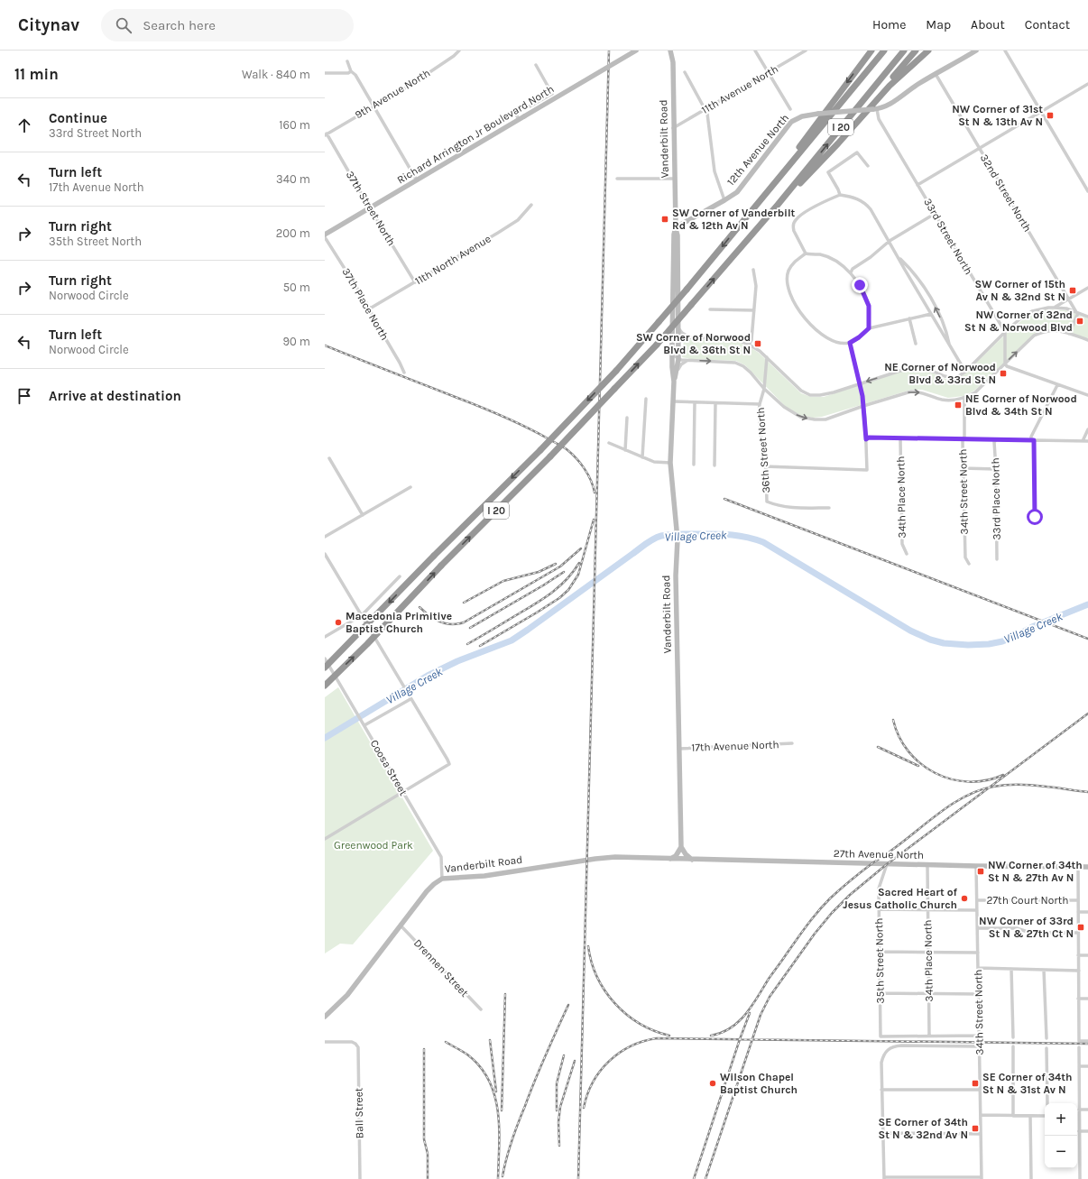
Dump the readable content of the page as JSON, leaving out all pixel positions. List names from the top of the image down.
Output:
{
  "streets": {
    "highway": ["I 20"],
    "street": [
      "11th Avenue North",
      "9th Avenue North",
      "Richard Arrington Jr Boulevard North",
      "Vanderbilt Road",
      "12th Avenue North",
      "32nd Street North",
      "37th Street North",
      "33rd Street North",
      "11th North Avenue",
      "37th Place North",
      "36th Street North",
      "34th Street North",
      "34th Place North",
      "33rd Place North",
      "17th Avenue North",
      "Coosa Street",
      "27th Avenue North",
      "27th Court North",
      "35th Street North",
      "Drennen Street",
      "Ball Street"
    ]
  },
  "crossings": [
    ["11th Avenue North", "Vanderbilt Road"],
    ["9th Avenue North", "37th Street North"],
    ["Richard Arrington Jr Boulevard North", "37th Street North"],
    ["Richard Arrington Jr Boulevard North", "37th Place North"],
    ["Vanderbilt Road", "12th Avenue North"],
    ["Vanderbilt Road", "17th Avenue North"],
    ["Vanderbilt Road", "Coosa Street"],
    ["Vanderbilt Road", "27th Avenue North"],
    ["Vanderbilt Road", "Drennen Street"],
    ["12th Avenue North", "32nd Street North"],
    ["12th Avenue North", "33rd Street North"],
    ["37th Street North", "11th North Avenue"],
    ["11th North Avenue", "37th Place North"],
    ["34th Street North", "27th Avenue North"],
    ["34th Street North", "27th Court North"],
    ["34th Place North", "27th Avenue North"],
    ["34th Place North", "27th Court North"],
    ["34th Place North", "35th Street North"],
    ["27th Avenue North", "35th Street North"],
    ["27th Court North", "35th Street North"]
  ],
  "water": ["Village Creek"],
  "parks": ["Greenwood Park"],
  "places": {
    "transit": [
      "NW Corner of 31st St N & 13th Av N",
      "SW Corner of Vanderbilt Rd & 12th Av N",
      "SW Corner of 15th Av N & 32nd St N",
      "NW Corner of 32nd St N & Norwood Blvd",
      "SW Corner of Norwood Blvd & 36th St N",
      "NE Corner of Norwood Blvd & 33rd St N",
      "NE Corner of Norwood Blvd & 34th St N",
      "NW Corner of 34th St N & 27th Av N",
      "NW Corner of 33rd St N & 27th Ct N",
      "SE Corner of 34th St N & 31st Av N",
      "SE Corner of 34th St N & 32nd Av N"
    ],
    "other": ["Macedonia Primitive Baptist Church", "Sacred Heart of Jesus Catholic Church", "Wilson Chapel Baptist Church"]
  },
  "page": {
    "header": "Citynav",
    "search": "Search here",
    "nav": [
      "Home",
      "Map",
      "About",
      "Contact"
    ],
    "heading": ["11 min", "Walk · 840 m"],
    "list": [
      ["Continue", "33rd Street North", "160 m"],
      ["Turn left", "17th Avenue North", "340 m"],
      ["Turn right", "35th Street North", "200 m"],
      ["Turn right", "Norwood Circle", "50 m"],
      ["Turn left", "Norwood Circle", "90 m"],
      "Arrive at destination"
    ],
    "map_buttons": ["+", "−"]
  }
}
